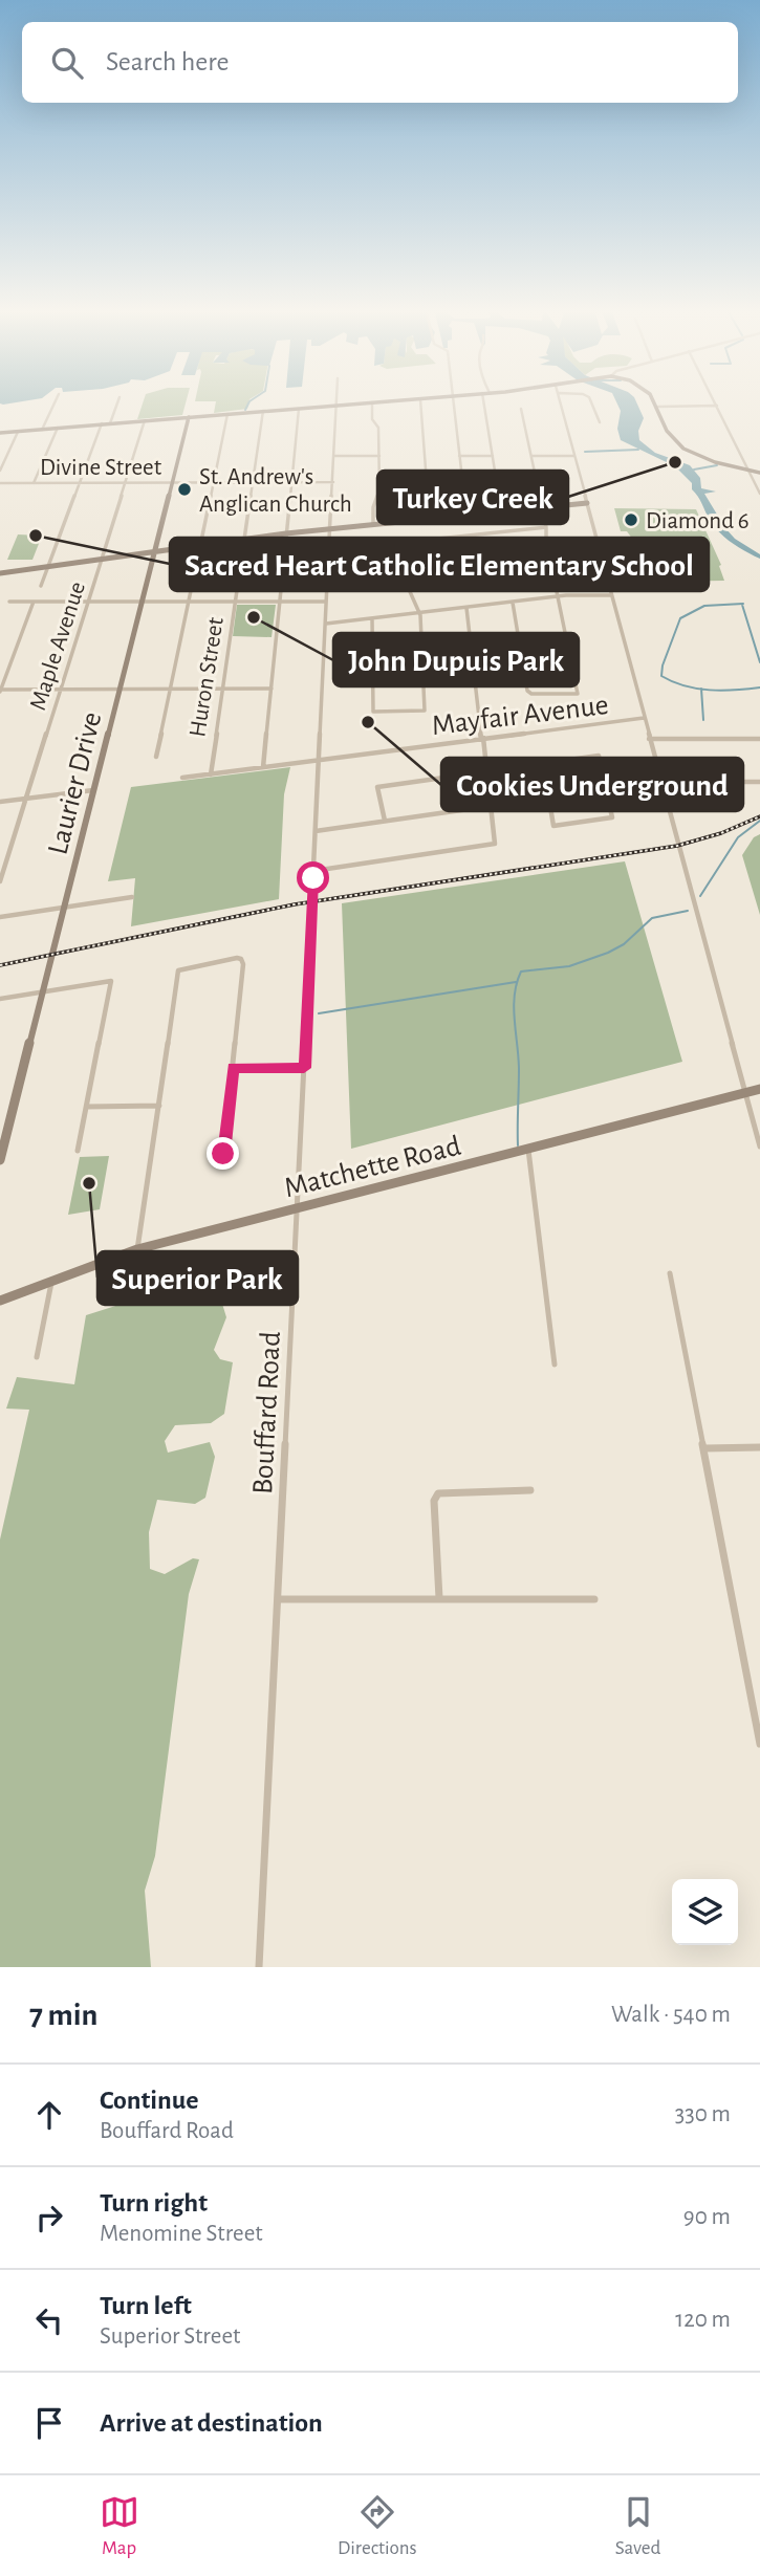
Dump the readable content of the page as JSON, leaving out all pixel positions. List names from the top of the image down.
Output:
{
  "streets": {
    "street": [
      "Divine Street",
      "Maple Avenue",
      "Huron Street",
      "Mayfair Avenue",
      "Laurier Drive",
      "Matchette Road",
      "Bouffard Road"
    ]
  },
  "crossings": [
    ["Divine Street", "Maple Avenue"],
    ["Divine Street", "Huron Street"],
    ["Divine Street", "Laurier Drive"],
    ["Divine Street", "Bouffard Road"],
    ["Huron Street", "Mayfair Avenue"],
    ["Mayfair Avenue", "Bouffard Road"],
    ["Matchette Road", "Bouffard Road"]
  ],
  "places": [
    "Turkey Creek",
    "St. Andrew's Anglican Church",
    "Diamond 6",
    "Sacred Heart Catholic Elementary School",
    "John Dupuis Park",
    "Cookies Underground",
    "Superior Park"
  ],
  "page": {
    "search": "Search here",
    "heading": ["7 min", "Walk · 540 m"],
    "list": [
      ["Continue", "Bouffard Road", "330 m"],
      ["Turn right", "Menomine Street", "90 m"],
      ["Turn left", "Superior Street", "120 m"],
      "Arrive at destination"
    ],
    "nav": ["Map", "Directions", "Saved"]
  }
}
